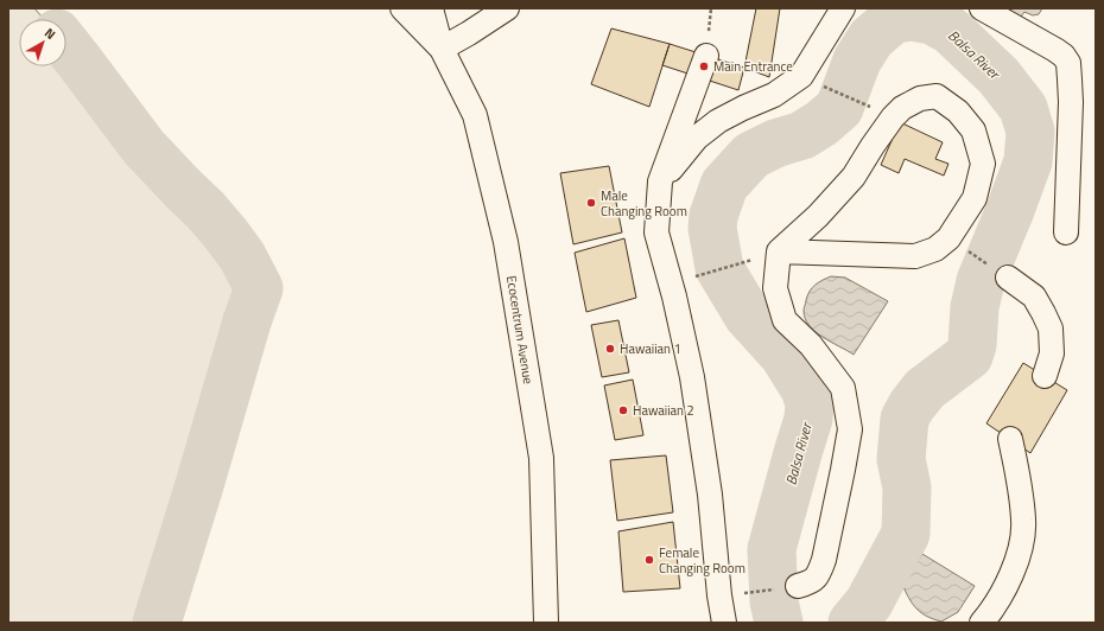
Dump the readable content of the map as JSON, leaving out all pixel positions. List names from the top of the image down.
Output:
{
  "streets": {
    "street": ["Ecocentrum Avenue"]
  },
  "water": ["Balsa River"],
  "places": [
    "Main Entrance",
    "Male Changing Room",
    "Hawaiian 1",
    "Hawaiian 2",
    "Female Changing Room"
  ],
  "north": "top right"
}
